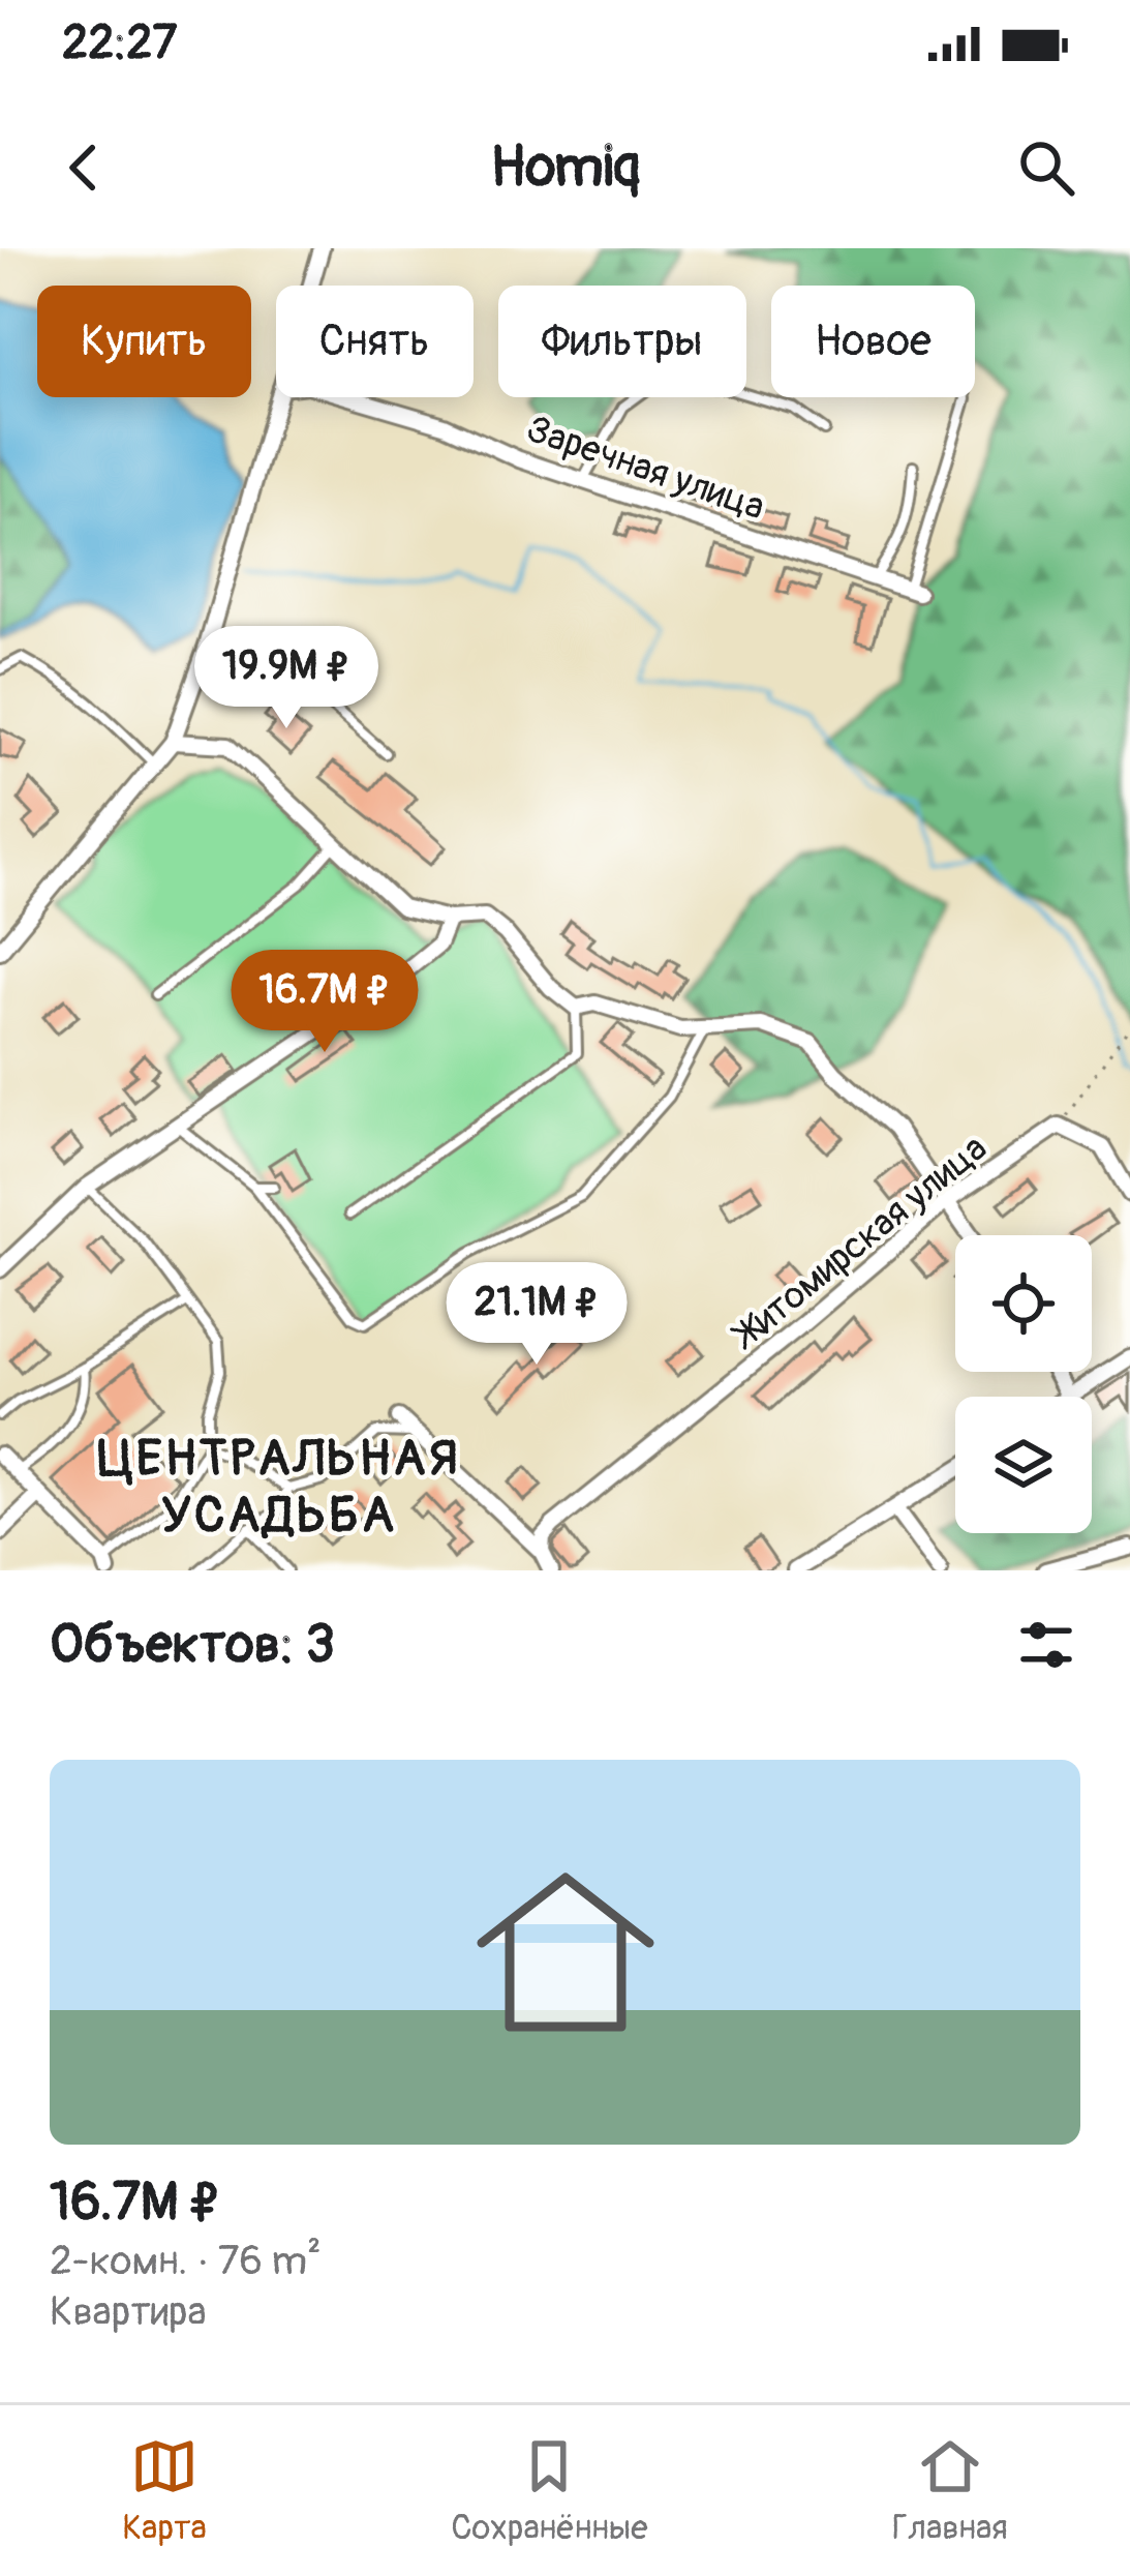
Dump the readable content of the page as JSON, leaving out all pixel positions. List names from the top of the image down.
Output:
{
  "streets": {
    "street": ["Заречная улица", "Житомирская улица"]
  },
  "districts": ["ЦЕНТРАЛЬНАЯ УСАДЬБА"],
  "page": {
    "status": "22:27",
    "header": "Homiq",
    "chip": [
      "Купить",
      "Снять",
      "Фильтры",
      "Новое"
    ],
    "price": ["19.9M ₽", "16.7M ₽", "21.1M ₽"],
    "heading": "Объектов: 3",
    "list": [
      {
        "name": "16.7M ₽",
        "note": "2-комн. · 76 m² · Квартира"
      }
    ],
    "tabs": ["Карта", "Сохранённые", "Главная"]
  }
}
